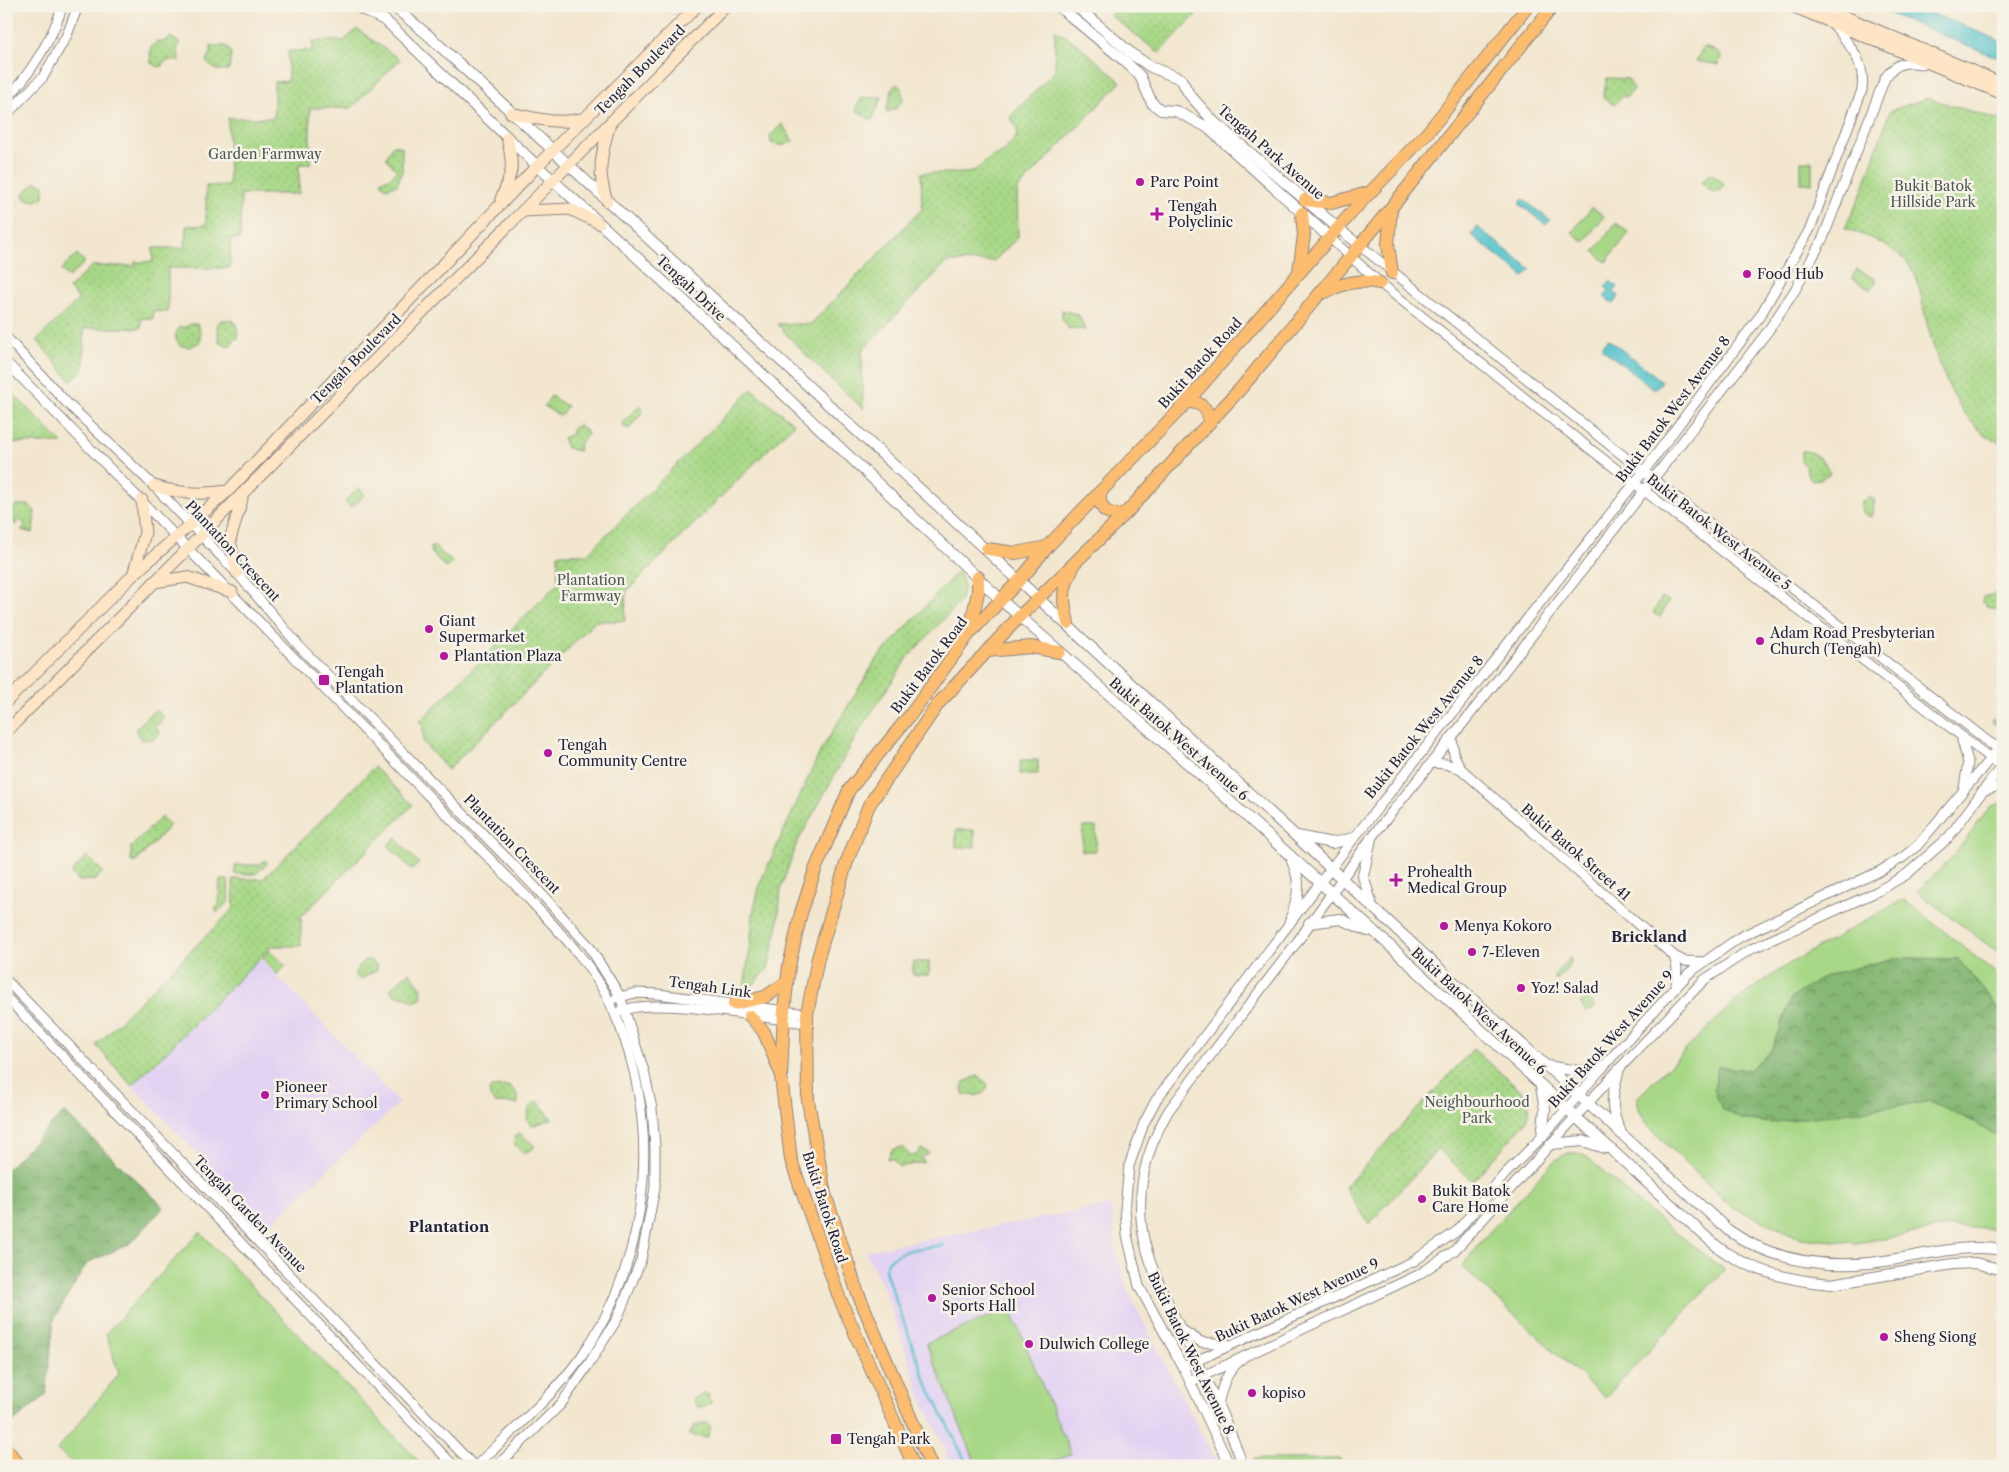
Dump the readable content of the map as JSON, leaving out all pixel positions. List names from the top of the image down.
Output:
{
  "streets": {
    "main road": ["Tengah Boulevard", "Bukit Batok Road"],
    "street": [
      "Tengah Park Avenue",
      "Tengah Drive",
      "Bukit Batok West Avenue 8",
      "Bukit Batok West Avenue 5",
      "Plantation Crescent",
      "Bukit Batok West Avenue 6",
      "Bukit Batok Street 41",
      "Tengah Link",
      "Bukit Batok West Avenue 9",
      "Tengah Garden Avenue"
    ]
  },
  "crossings": [
    ["Tengah Boulevard", "Tengah Drive"],
    ["Tengah Boulevard", "Plantation Crescent"],
    ["Tengah Park Avenue", "Bukit Batok Road"],
    ["Tengah Park Avenue", "Bukit Batok West Avenue 5"],
    ["Tengah Drive", "Bukit Batok Road"],
    ["Tengah Drive", "Bukit Batok West Avenue 6"],
    ["Bukit Batok Road", "Bukit Batok West Avenue 5"],
    ["Bukit Batok Road", "Bukit Batok West Avenue 6"],
    ["Bukit Batok Road", "Tengah Link"],
    ["Bukit Batok West Avenue 8", "Bukit Batok West Avenue 5"],
    ["Bukit Batok West Avenue 8", "Bukit Batok West Avenue 6"],
    ["Bukit Batok West Avenue 8", "Bukit Batok Street 41"],
    ["Bukit Batok West Avenue 8", "Bukit Batok West Avenue 9"],
    ["Bukit Batok West Avenue 5", "Bukit Batok West Avenue 9"],
    ["Plantation Crescent", "Tengah Link"],
    ["Plantation Crescent", "Tengah Garden Avenue"],
    ["Bukit Batok West Avenue 6", "Bukit Batok West Avenue 9"],
    ["Bukit Batok Street 41", "Bukit Batok West Avenue 9"]
  ],
  "districts": ["Brickland", "Plantation"],
  "parks": [
    "Garden Farmway",
    "Bukit Batok Hillside Park",
    "Plantation Farmway",
    "Neighbourhood Park"
  ],
  "places": {
    "other": [
      "Parc Point",
      "Food Hub",
      "Giant Supermarket",
      "Adam Road Presbyterian Church (Tengah)",
      "Plantation Plaza",
      "Tengah Community Centre",
      "Menya Kokoro",
      "7-Eleven",
      "Yoz! Salad",
      "Pioneer Primary School",
      "Bukit Batok Care Home",
      "Senior School Sports Hall",
      "Sheng Siong",
      "Dulwich College",
      "kopiso"
    ],
    "health": ["Tengah Polyclinic", "Prohealth Medical Group"],
    "transit": ["Tengah Plantation", "Tengah Park"]
  }
}
